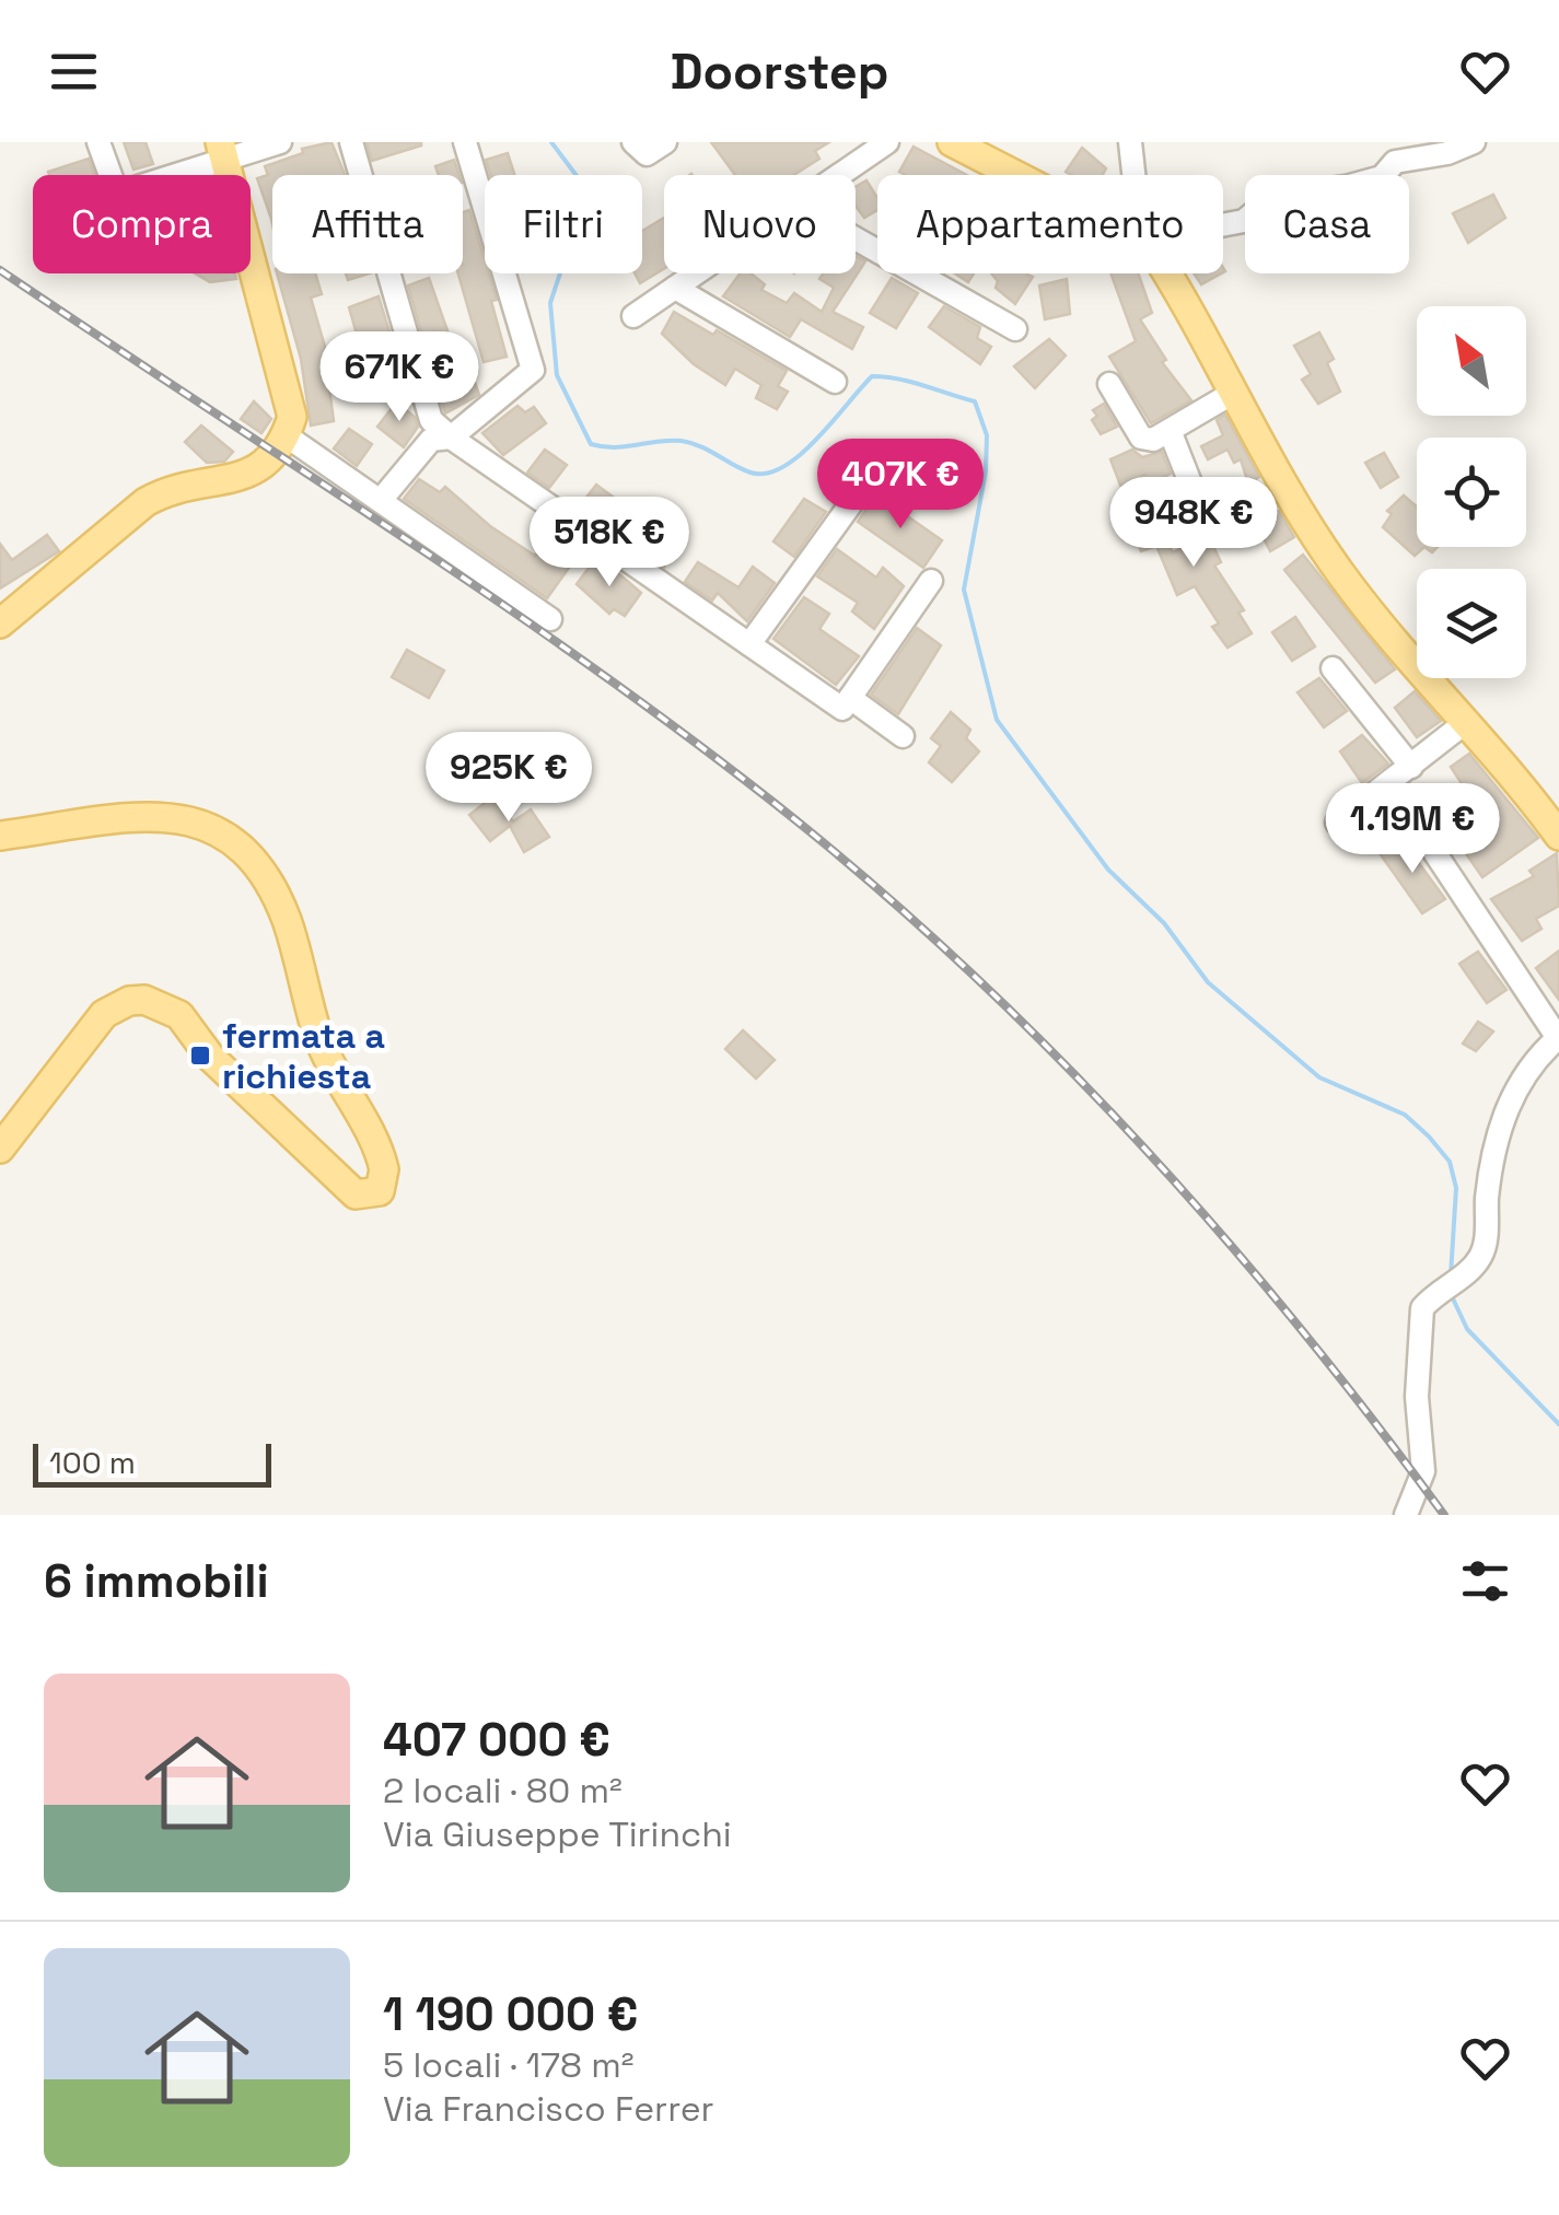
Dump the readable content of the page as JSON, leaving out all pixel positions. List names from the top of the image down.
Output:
{
  "places": {
    "transit": ["fermata a richiesta"]
  },
  "scale_bar": "100 m",
  "north": "top left",
  "page": {
    "header": "Doorstep",
    "chip": [
      "Compra",
      "Affitta",
      "Filtri",
      "Nuovo",
      "Appartamento",
      "Casa"
    ],
    "price": [
      "671K €",
      "407K €",
      "948K €",
      "518K €",
      "925K €",
      "1.19M €"
    ],
    "scale": "100 m",
    "heading": "6 immobili",
    "list": [
      {
        "name": "407 000 €",
        "note": "2 locali · 80 m² · Via Giuseppe Tirinchi"
      },
      {
        "name": "1 190 000 €",
        "note": "5 locali · 178 m² · Via Francisco Ferrer"
      }
    ]
  }
}
